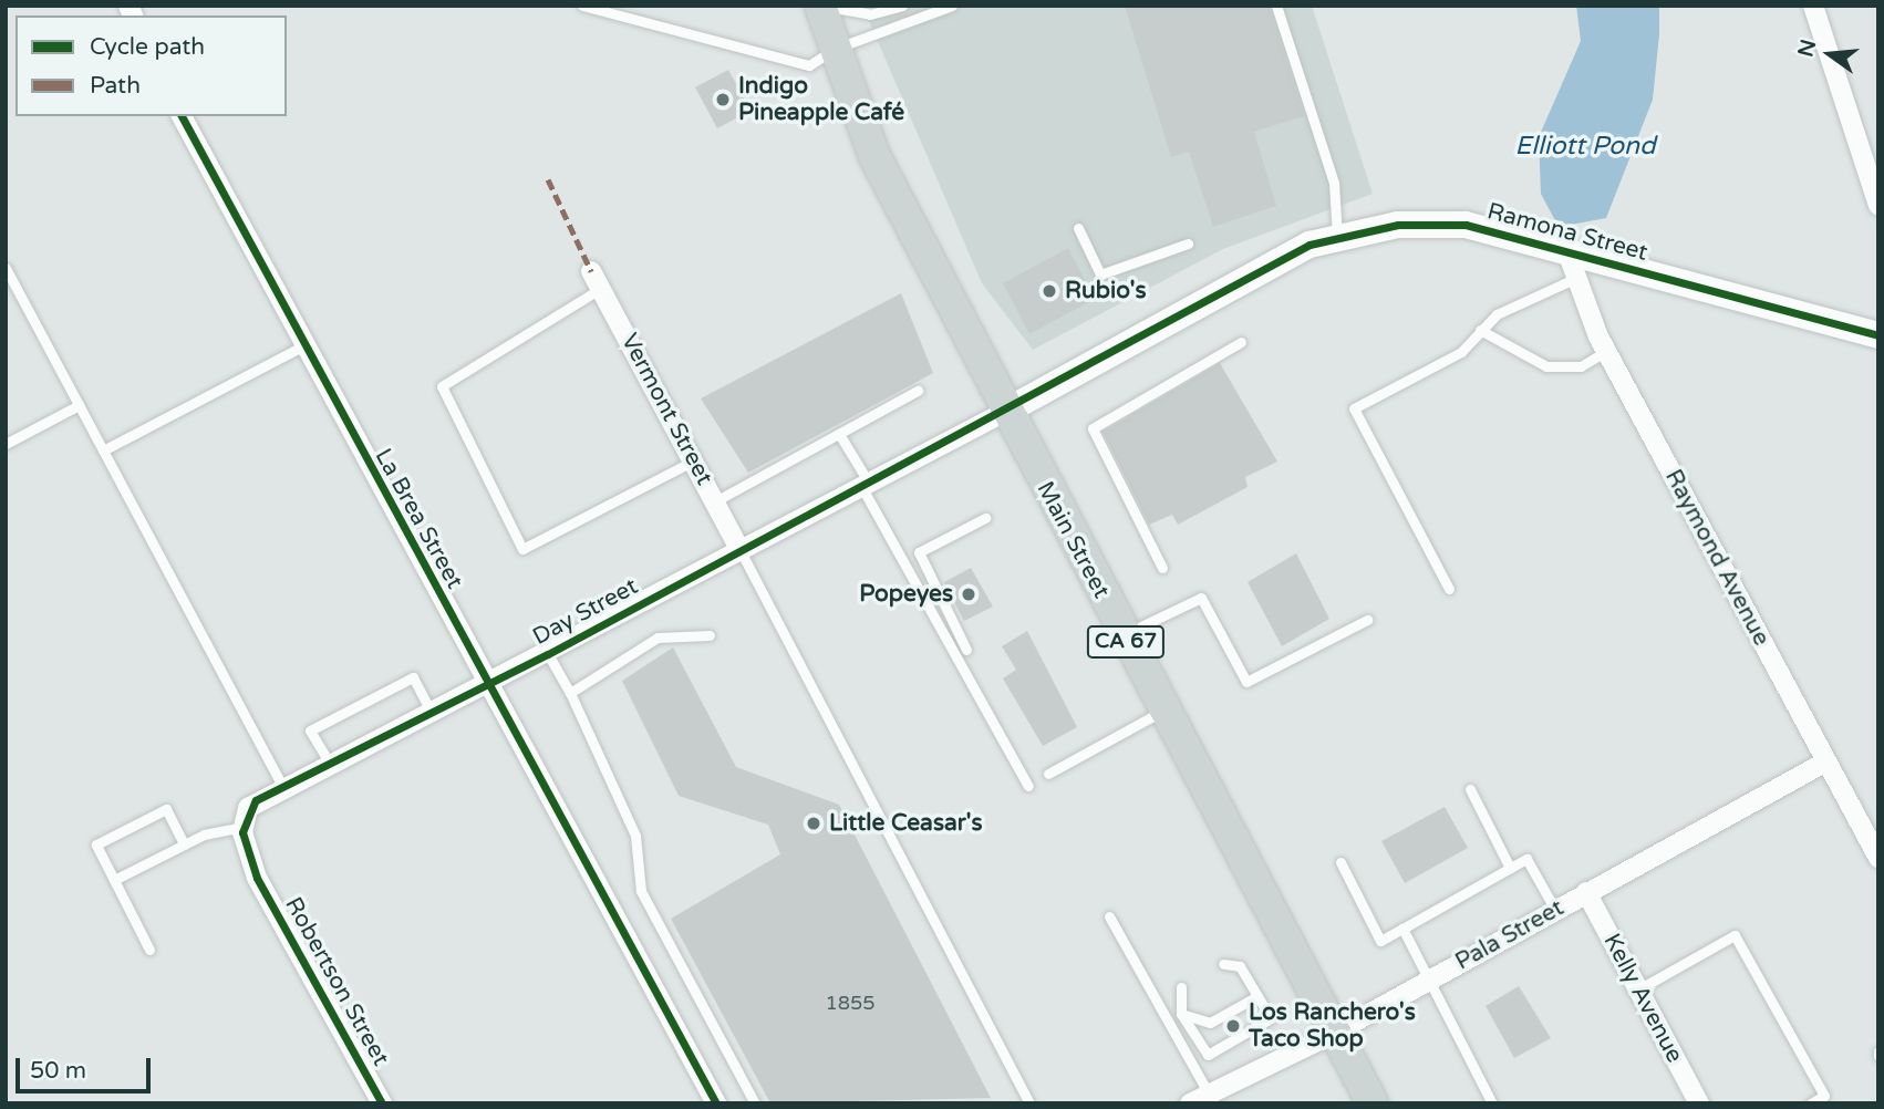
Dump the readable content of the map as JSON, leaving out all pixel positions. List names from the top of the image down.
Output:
{
  "streets": {
    "main road": ["Ramona Street", "Main Street", "CA 67"],
    "street": [
      "Vermont Street",
      "La Brea Street",
      "Raymond Avenue",
      "Day Street",
      "Pala Street",
      "Robertson Street",
      "Kelly Avenue"
    ]
  },
  "crossings": [
    ["Ramona Street", "Main Street"],
    ["Ramona Street", "Raymond Avenue"],
    ["Ramona Street", "Day Street"],
    ["Vermont Street", "Day Street"],
    ["La Brea Street", "Day Street"],
    ["Main Street", "Day Street"],
    ["Main Street", "Pala Street"],
    ["Raymond Avenue", "Pala Street"],
    ["Day Street", "Robertson Street"],
    ["Pala Street", "Kelly Avenue"]
  ],
  "water": ["Elliott Pond"],
  "places": [
    "Indigo Pineapple Café",
    "Rubio's",
    "Popeyes",
    "Little Ceasar's",
    "Los Ranchero's Taco Shop"
  ],
  "house_numbers": ["1855"],
  "legend": ["Cycle path", "Path"],
  "scale_bar": "50 m",
  "north": "left"
}
